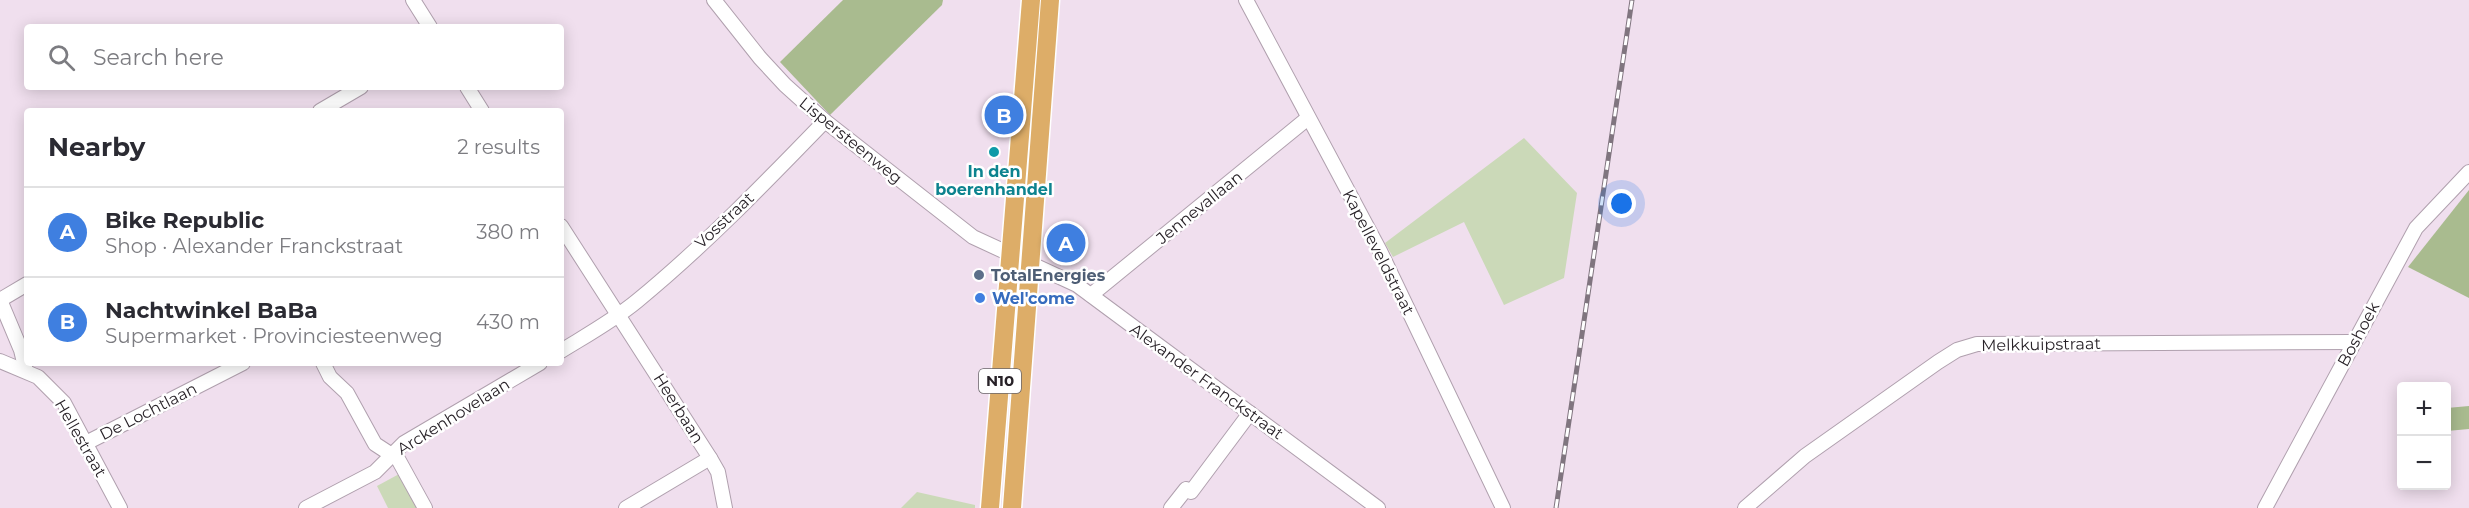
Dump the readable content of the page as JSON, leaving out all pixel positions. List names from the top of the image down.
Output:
{
  "streets": {
    "main road": ["N10"],
    "street": [
      "Lispersteenweg",
      "Jennevallaan",
      "Vosstraat",
      "Kapelleveldstraat",
      "Boshoek",
      "Melkkuipstraat",
      "Alexander Franckstraat",
      "Heerbaan",
      "De Lochtlaan",
      "Arckenhovelaan",
      "Hellestraat"
    ]
  },
  "crossings": [
    ["Lispersteenweg", "Vosstraat"],
    ["Lispersteenweg", "N10"],
    ["Lispersteenweg", "Alexander Franckstraat"],
    ["Jennevallaan", "Kapelleveldstraat"],
    ["Jennevallaan", "Alexander Franckstraat"],
    ["Vosstraat", "Heerbaan"],
    ["Boshoek", "Melkkuipstraat"],
    ["N10", "Alexander Franckstraat"],
    ["De Lochtlaan", "Hellestraat"]
  ],
  "places": ["In den boerenhandel", "TotalEnergies", "Wel'come"],
  "page": {
    "search": "Search here",
    "pins": ["B", "A"],
    "heading": ["Nearby", "2 results"],
    "list": [
      {
        "mark": "A",
        "name": "Bike Republic",
        "note": "Shop · Alexander Franckstraat",
        "value": "380 m"
      },
      {
        "mark": "B",
        "name": "Nachtwinkel BaBa",
        "note": "Supermarket · Provinciesteenweg",
        "value": "430 m"
      }
    ],
    "map_buttons": ["+", "−"]
  }
}
